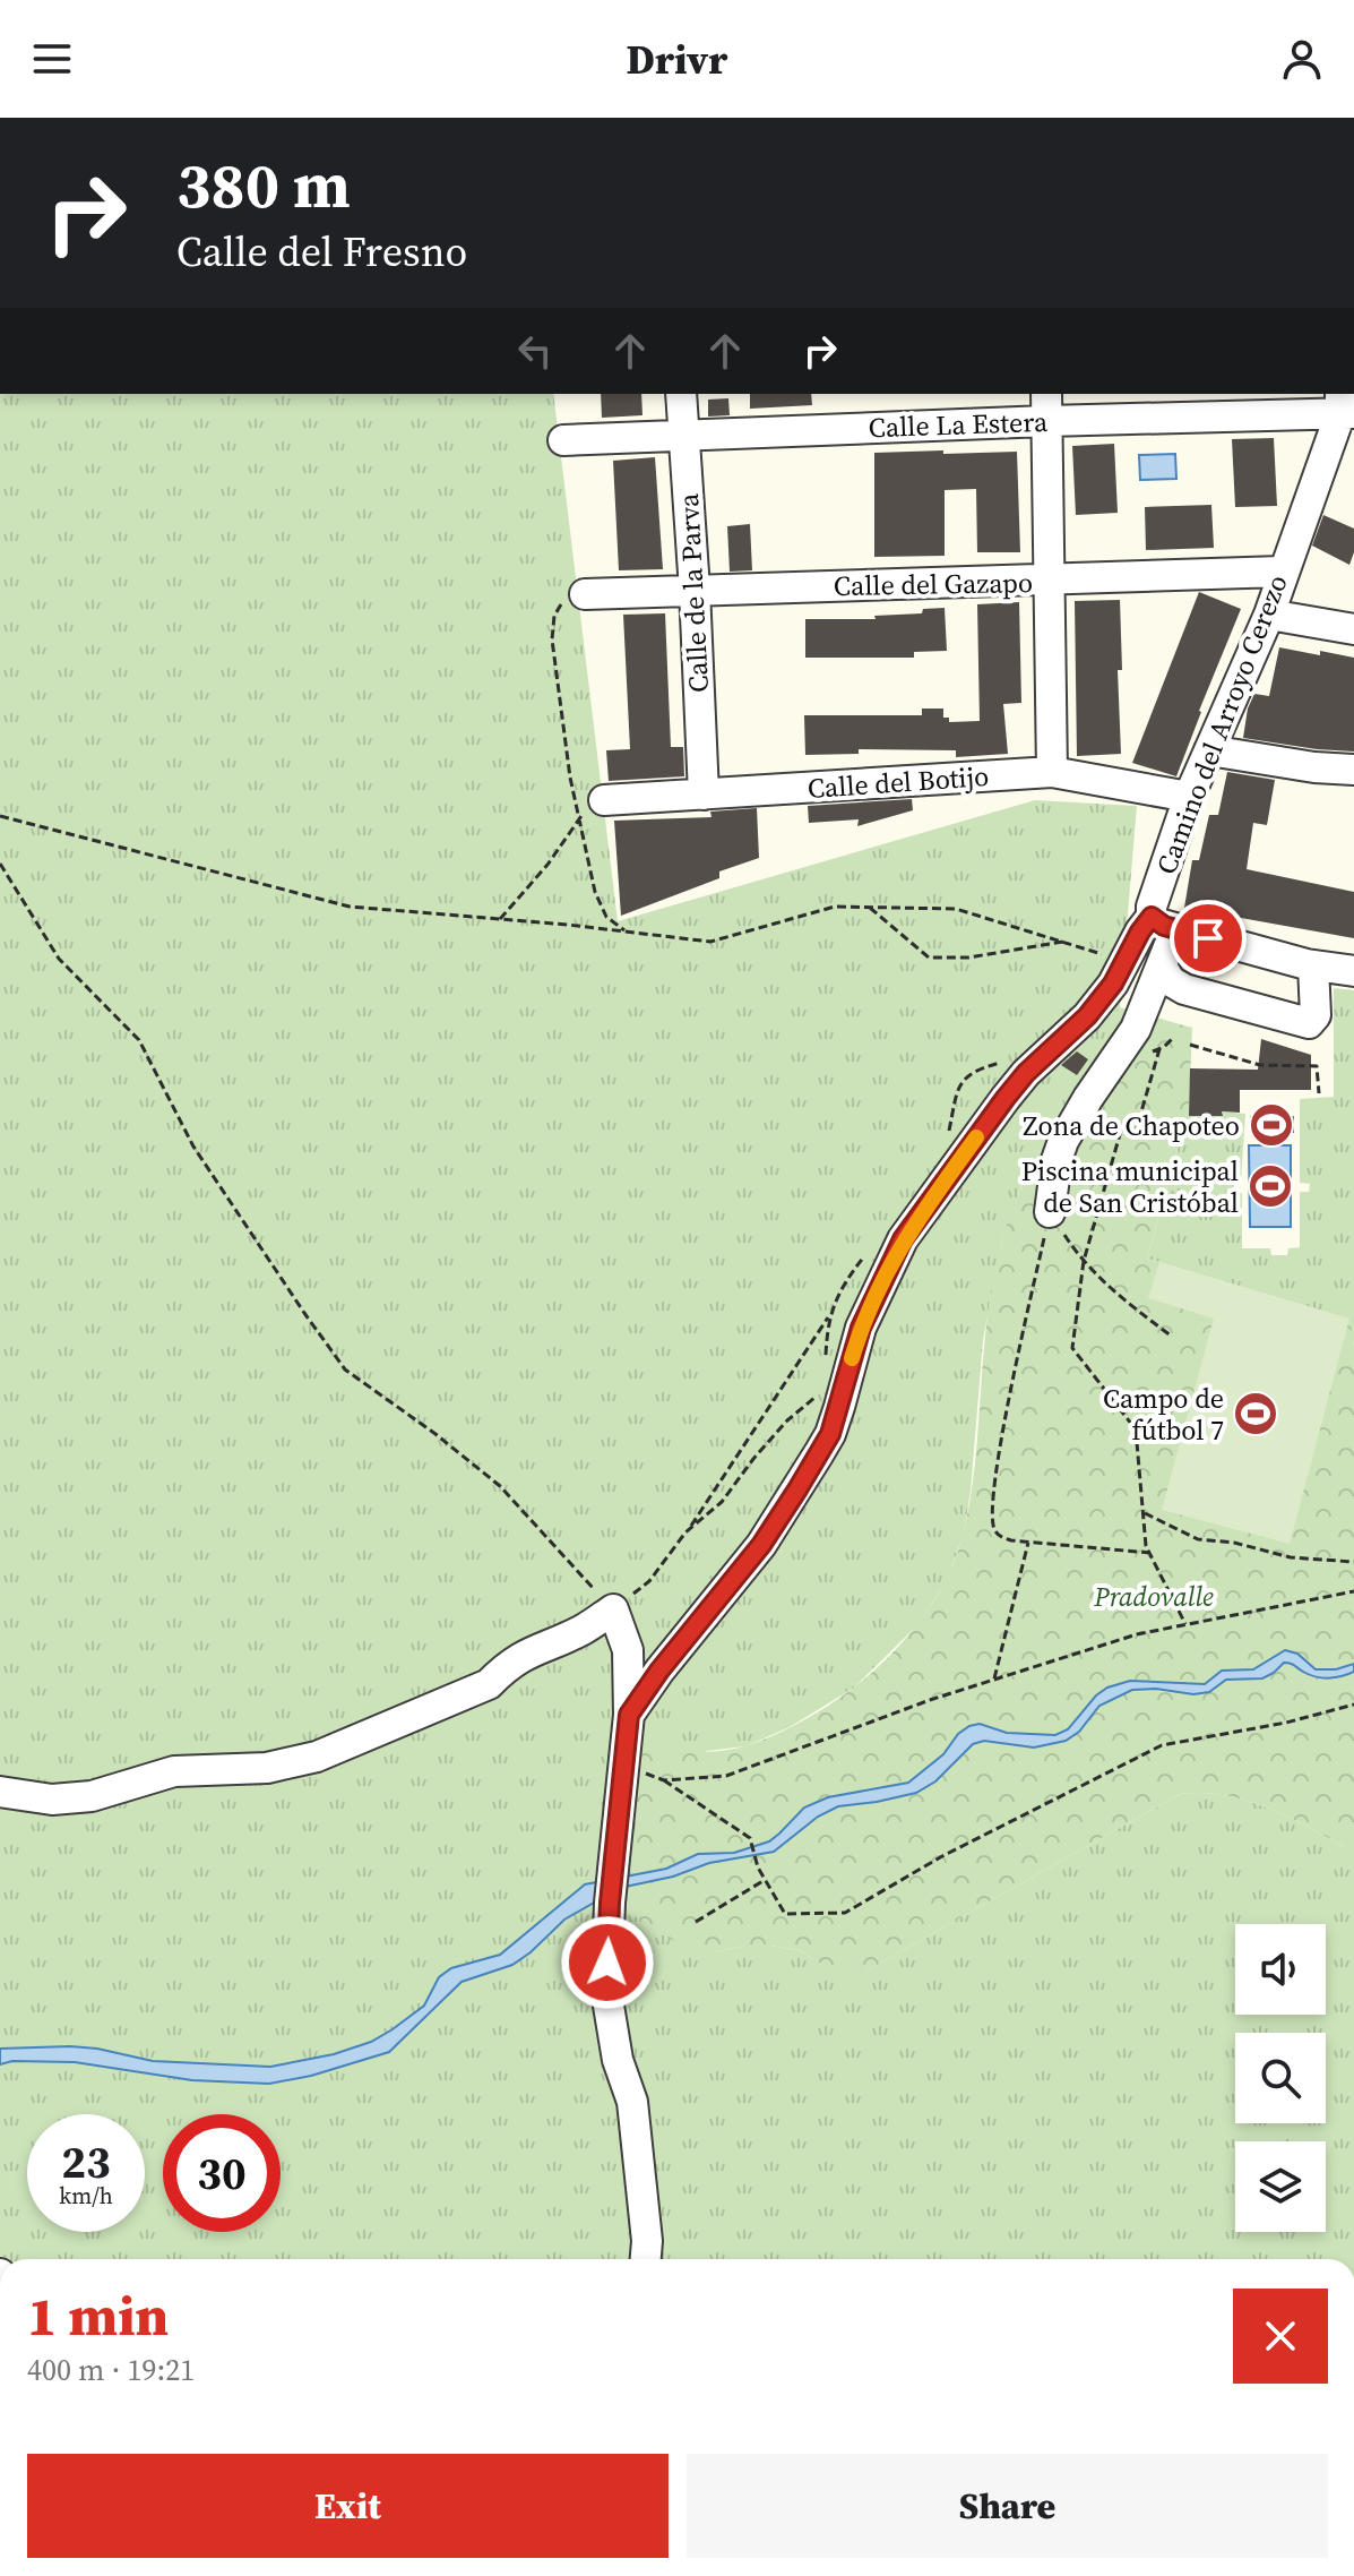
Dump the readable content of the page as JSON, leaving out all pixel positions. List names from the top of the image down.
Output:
{
  "streets": {
    "street": [
      "Calle La Estera",
      "Calle del Gazapo",
      "Calle de la Parva",
      "Camino del Arroyo Cerezo",
      "Calle del Botijo"
    ]
  },
  "crossings": [
    ["Calle La Estera", "Calle de la Parva"],
    ["Calle La Estera", "Camino del Arroyo Cerezo"],
    ["Calle del Gazapo", "Calle de la Parva"],
    ["Calle del Gazapo", "Camino del Arroyo Cerezo"],
    ["Calle de la Parva", "Calle del Botijo"],
    ["Camino del Arroyo Cerezo", "Calle del Botijo"]
  ],
  "parks": ["Pradovalle"],
  "places": {
    "sports": ["Zona de Chapoteo", "Piscina municipal de San Cristóbal", "Campo de fútbol 7"]
  },
  "page": {
    "header": "Drivr",
    "turn": ["380 m", "Calle del Fresno"],
    "speed": "23 km/h",
    "limit": "30",
    "heading": ["1 min", "400 m · 19:21"],
    "buttons": ["Exit", "Share"]
  }
}
